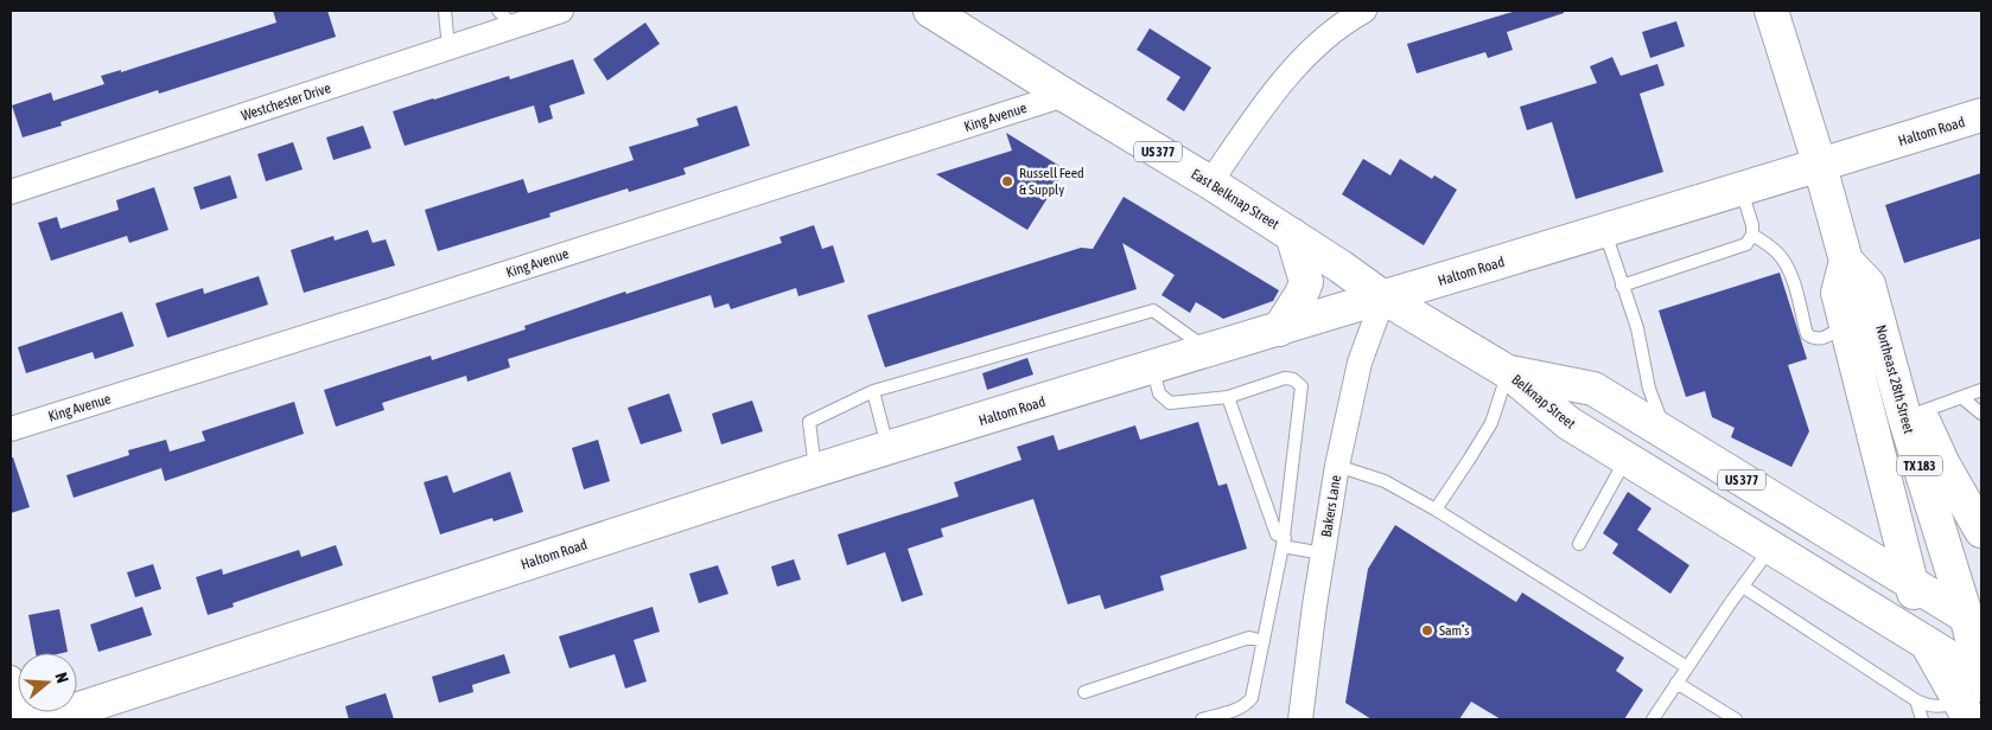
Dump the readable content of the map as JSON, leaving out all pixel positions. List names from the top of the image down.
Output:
{
  "streets": {
    "main road": [
      "Haltom Road",
      "US 377",
      "East Belknap Street",
      "Northeast 28th Street",
      "Belknap Street",
      "TX 183"
    ],
    "street": ["Westchester Drive", "King Avenue", "Bakers Lane"]
  },
  "crossings": [
    ["King Avenue", "East Belknap Street"],
    ["Haltom Road", "East Belknap Street"],
    ["Haltom Road", "Northeast 28th Street"],
    ["Haltom Road", "Bakers Lane"],
    ["East Belknap Street", "Belknap Street"],
    ["East Belknap Street", "Bakers Lane"],
    ["Northeast 28th Street", "Belknap Street"]
  ],
  "places": ["Russell Feed & Supply", "Sam’s"],
  "north": "right"
}
